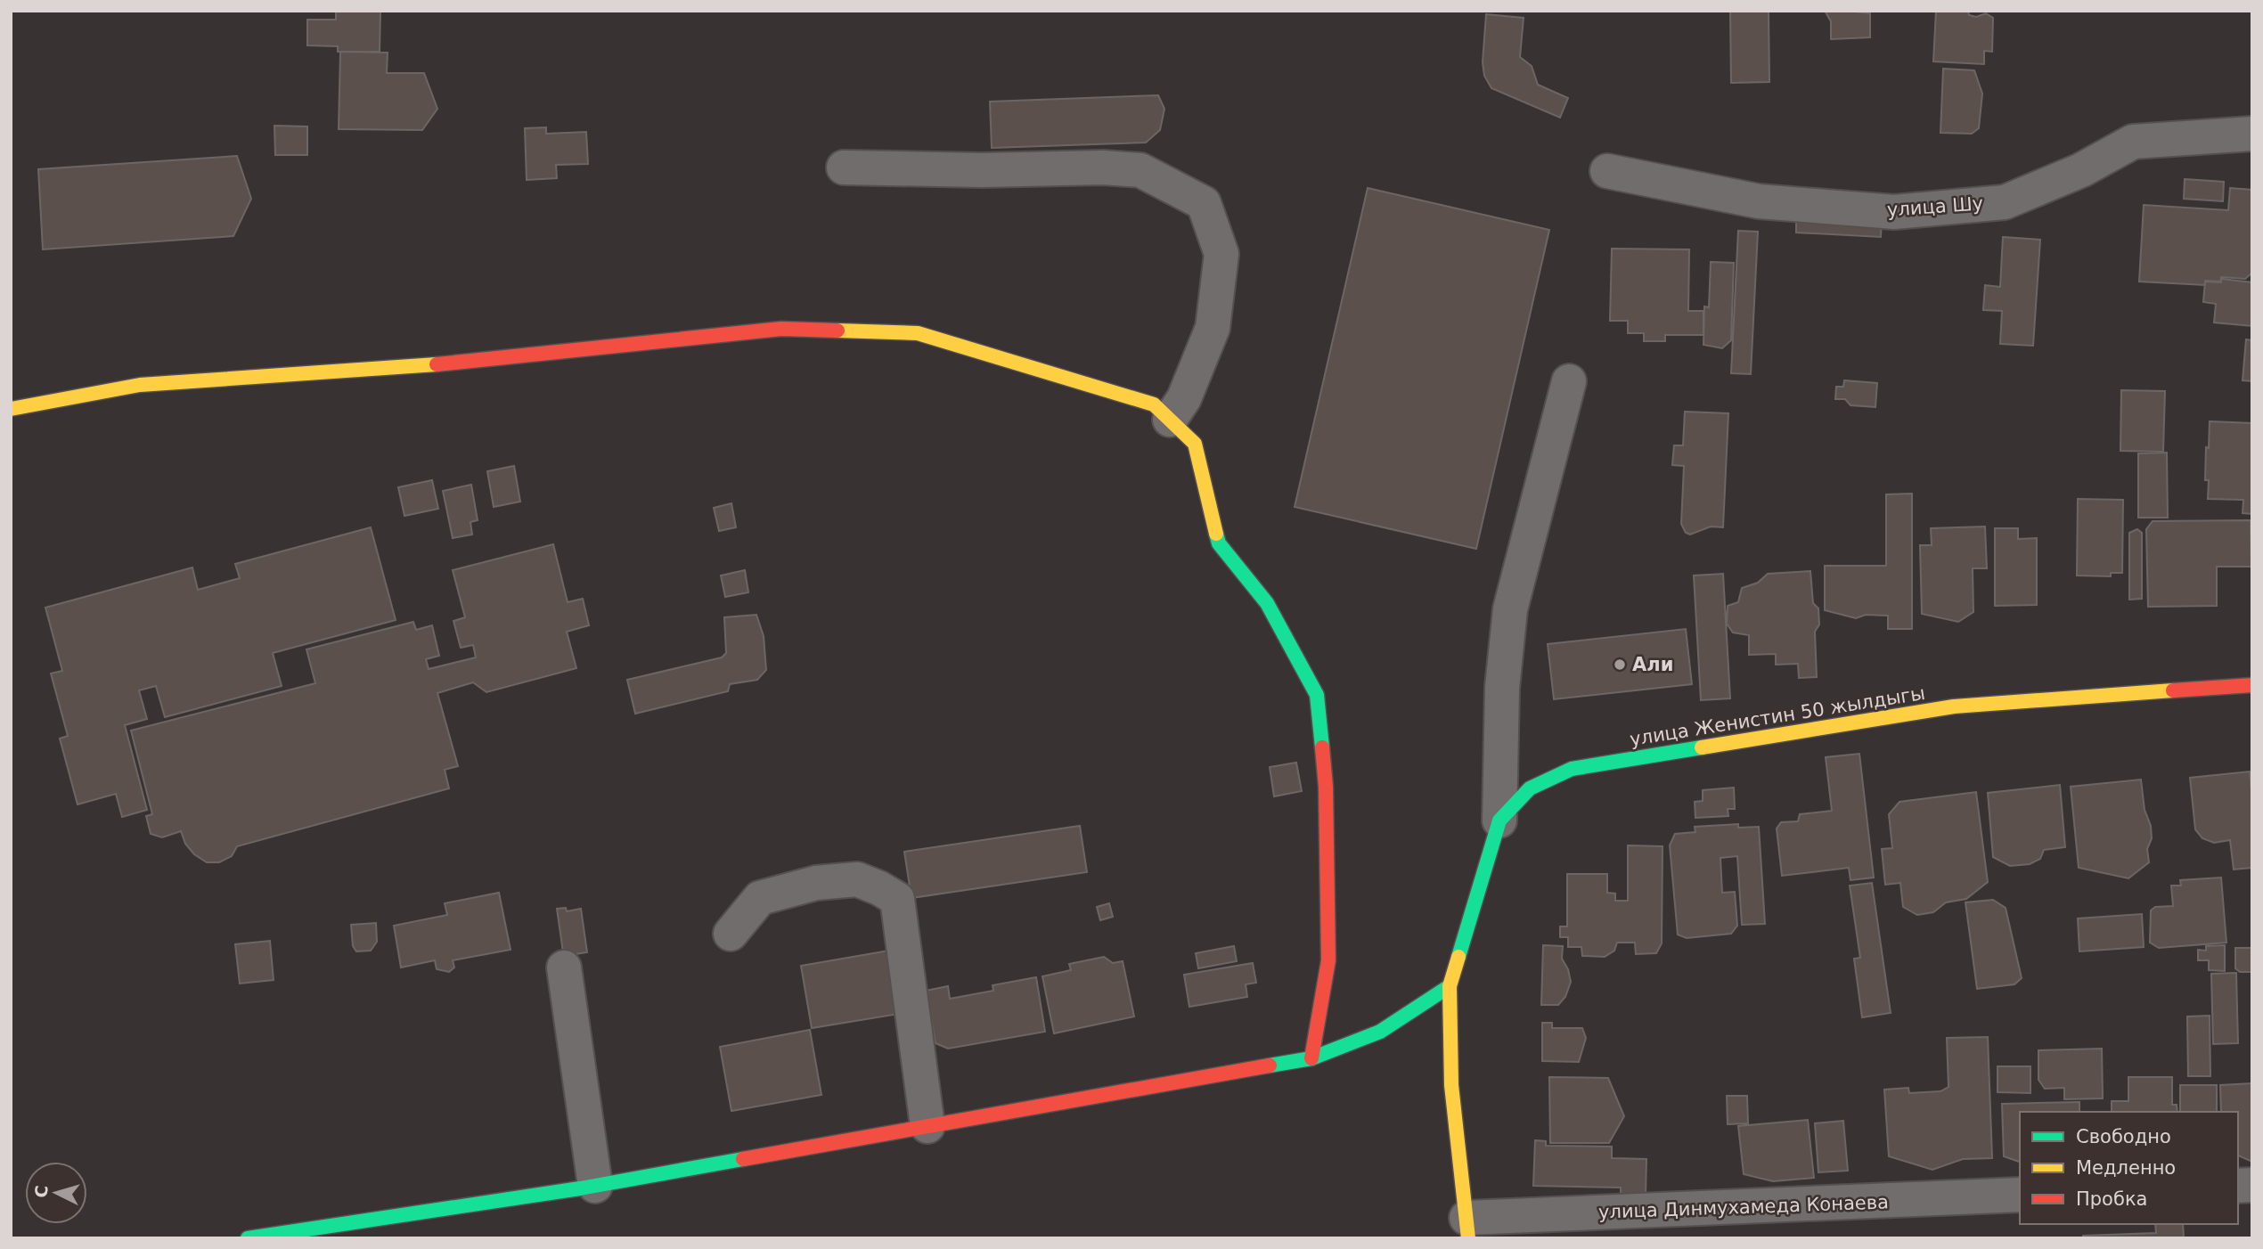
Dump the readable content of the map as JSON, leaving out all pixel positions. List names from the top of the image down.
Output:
{
  "streets": {
    "street": ["улица Шу", "улица Женистин 50 жылдыгы", "улица Динмухамеда Конаева"]
  },
  "crossings": [
    ["улица Женистин 50 жылдыгы", "улица Динмухамеда Конаева"]
  ],
  "places": ["Али"],
  "legend": ["Свободно", "Медленно", "Пробка"],
  "north": "left"
}
